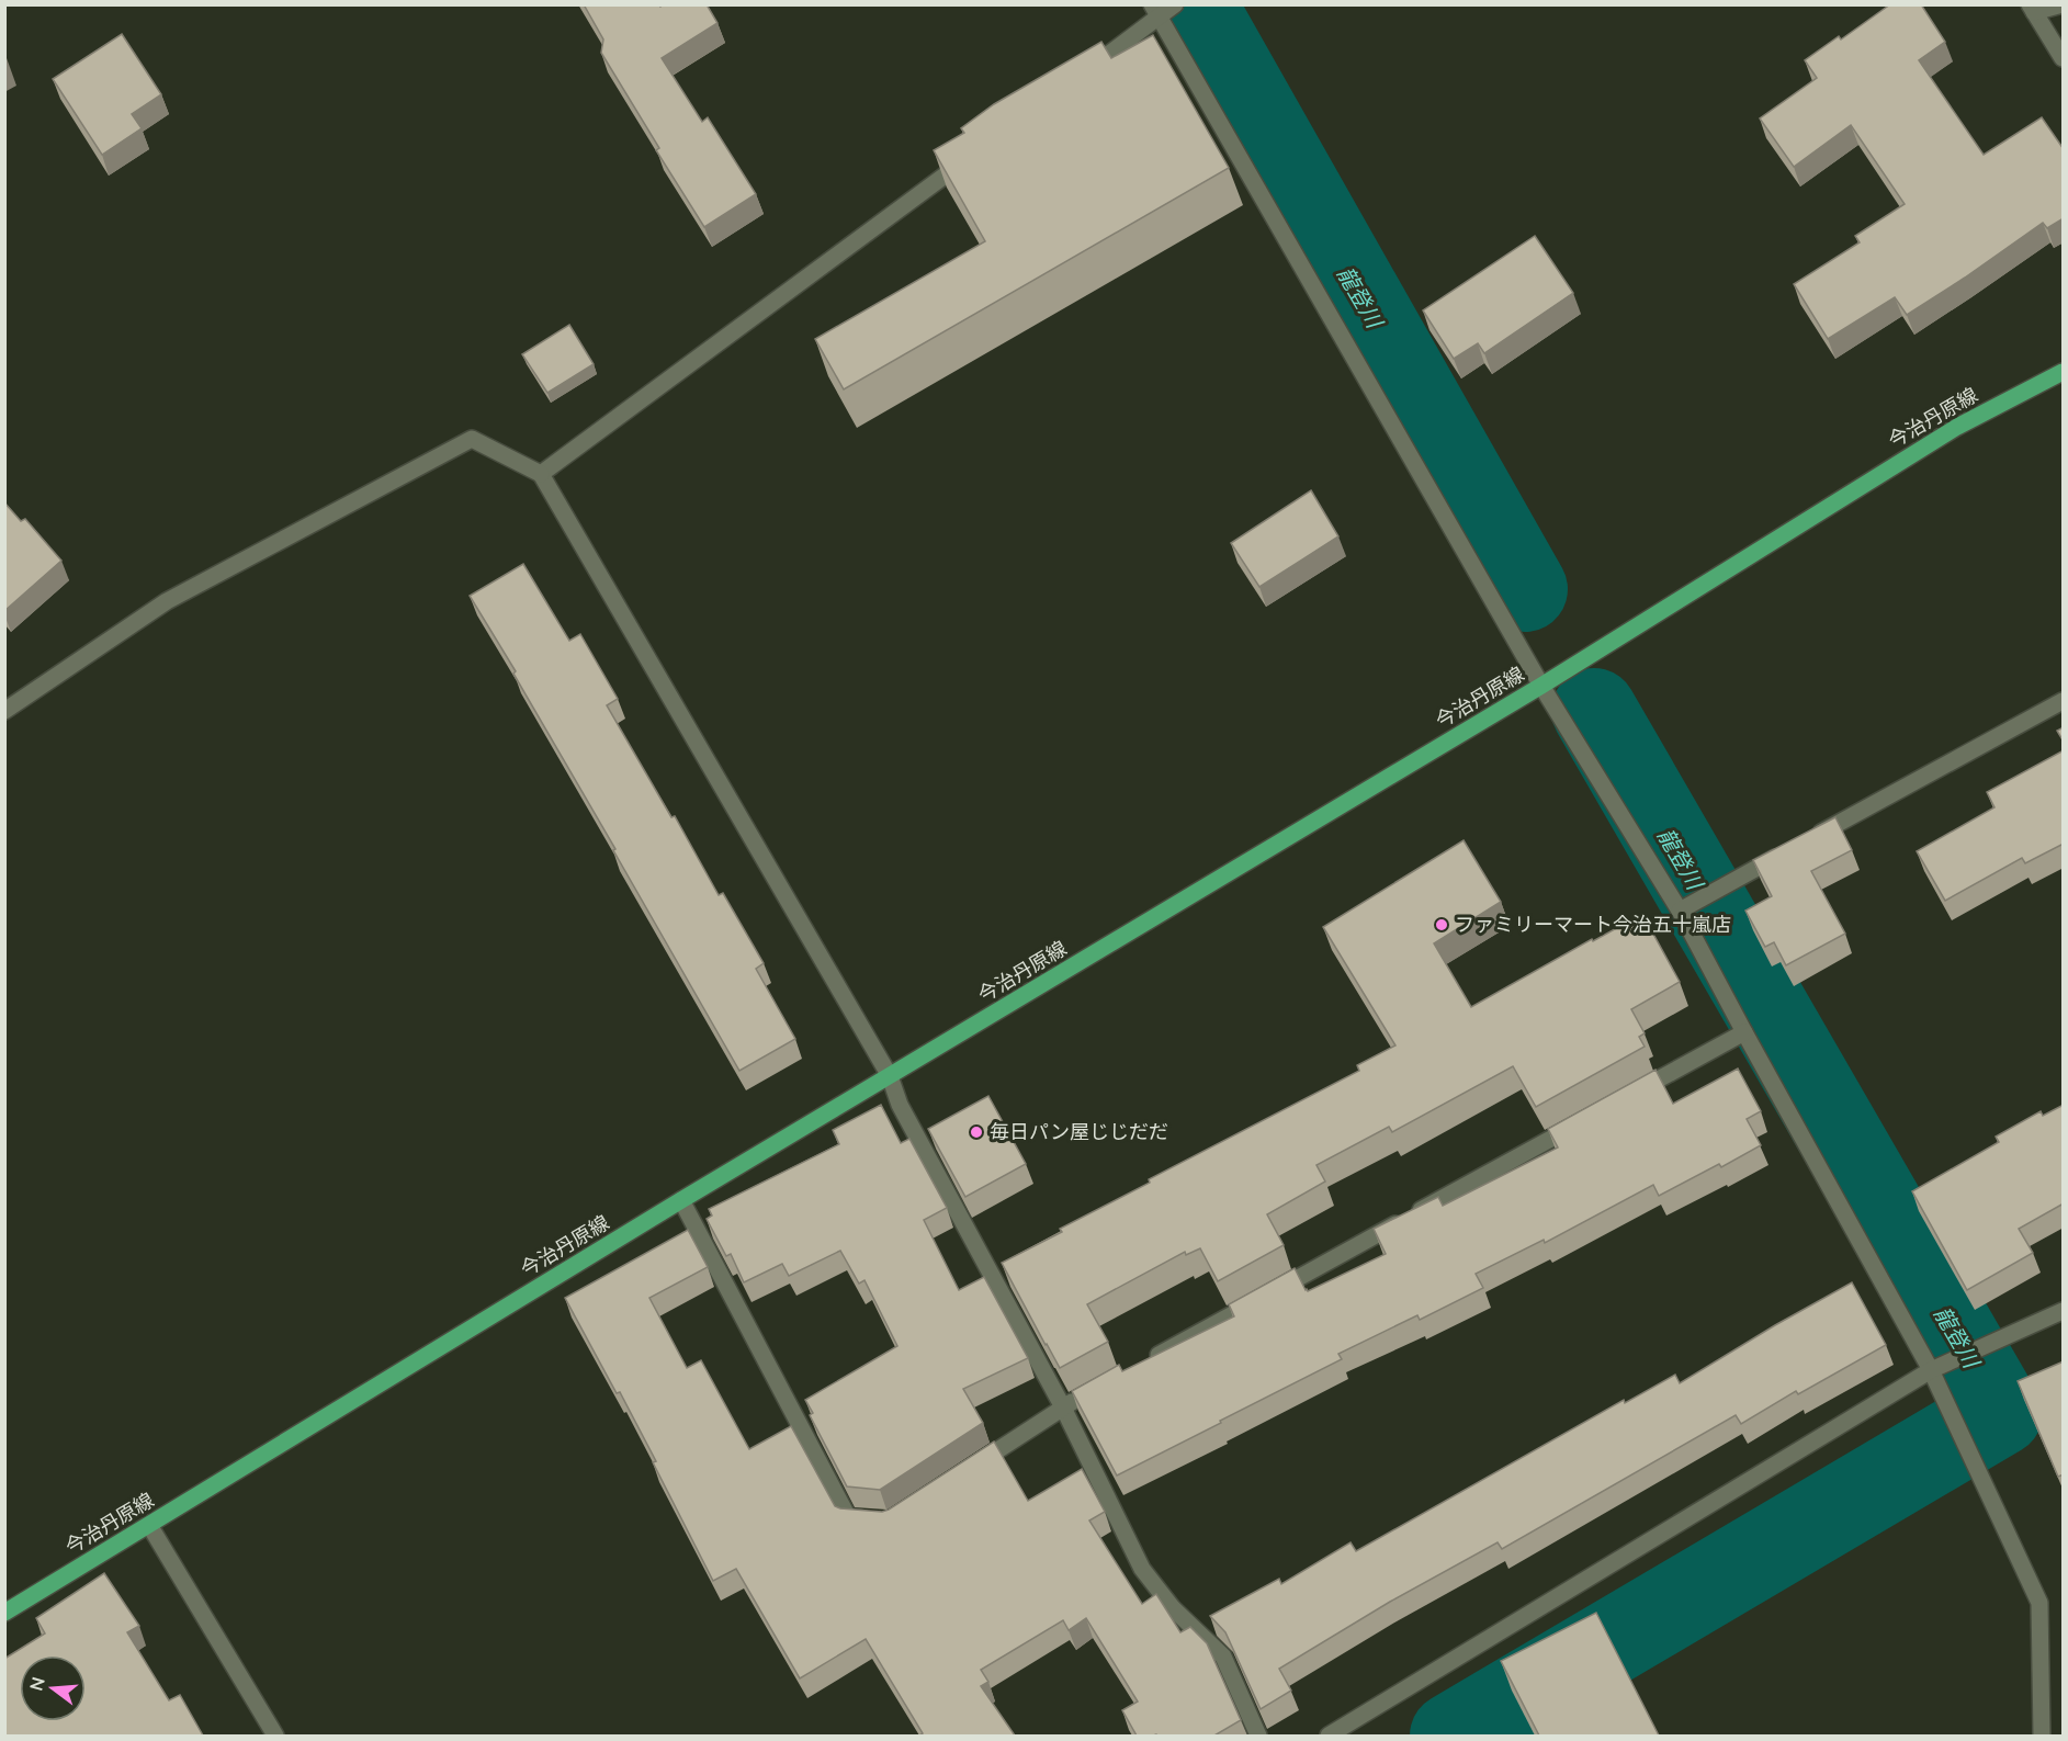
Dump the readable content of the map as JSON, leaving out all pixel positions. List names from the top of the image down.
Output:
{
  "streets": {
    "main road": ["今治丹原線"]
  },
  "water": ["龍登川"],
  "places": ["ファミリーマート今治五十嵐店", "毎日パン屋じじだだ"],
  "north": "left"
}
